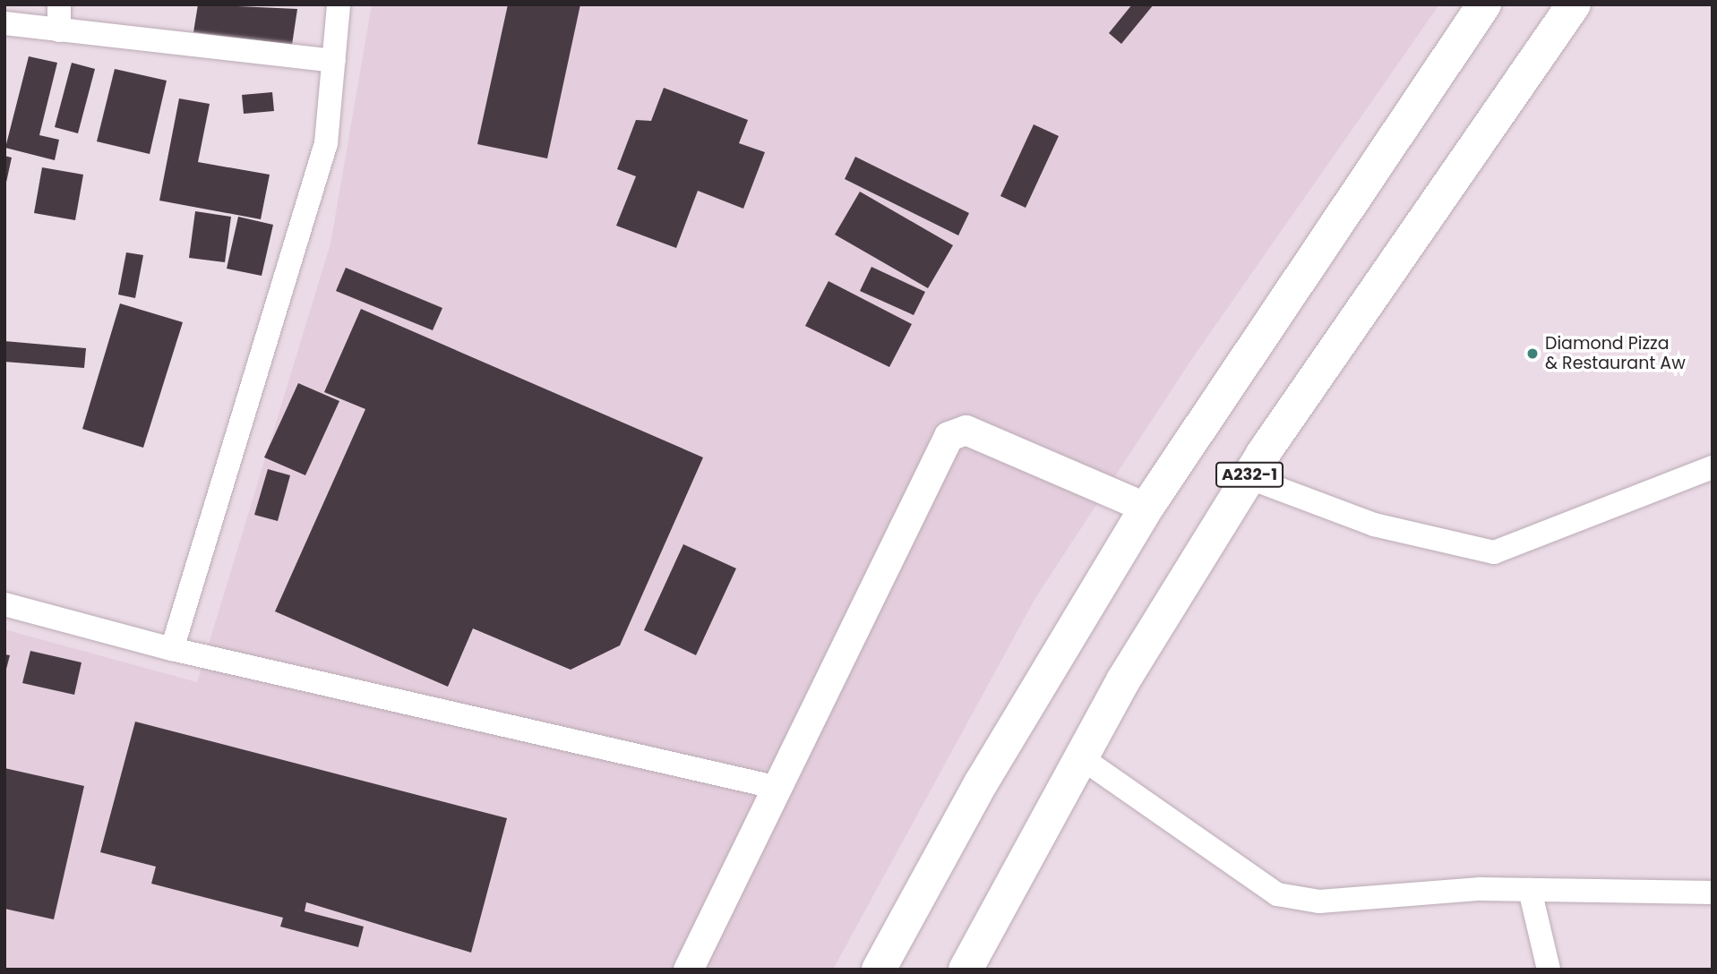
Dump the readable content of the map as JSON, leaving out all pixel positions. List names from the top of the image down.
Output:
{
  "streets": {
    "highway": ["A232-1"]
  },
  "places": ["Diamond Pizza & Restaurant Aw"]
}
